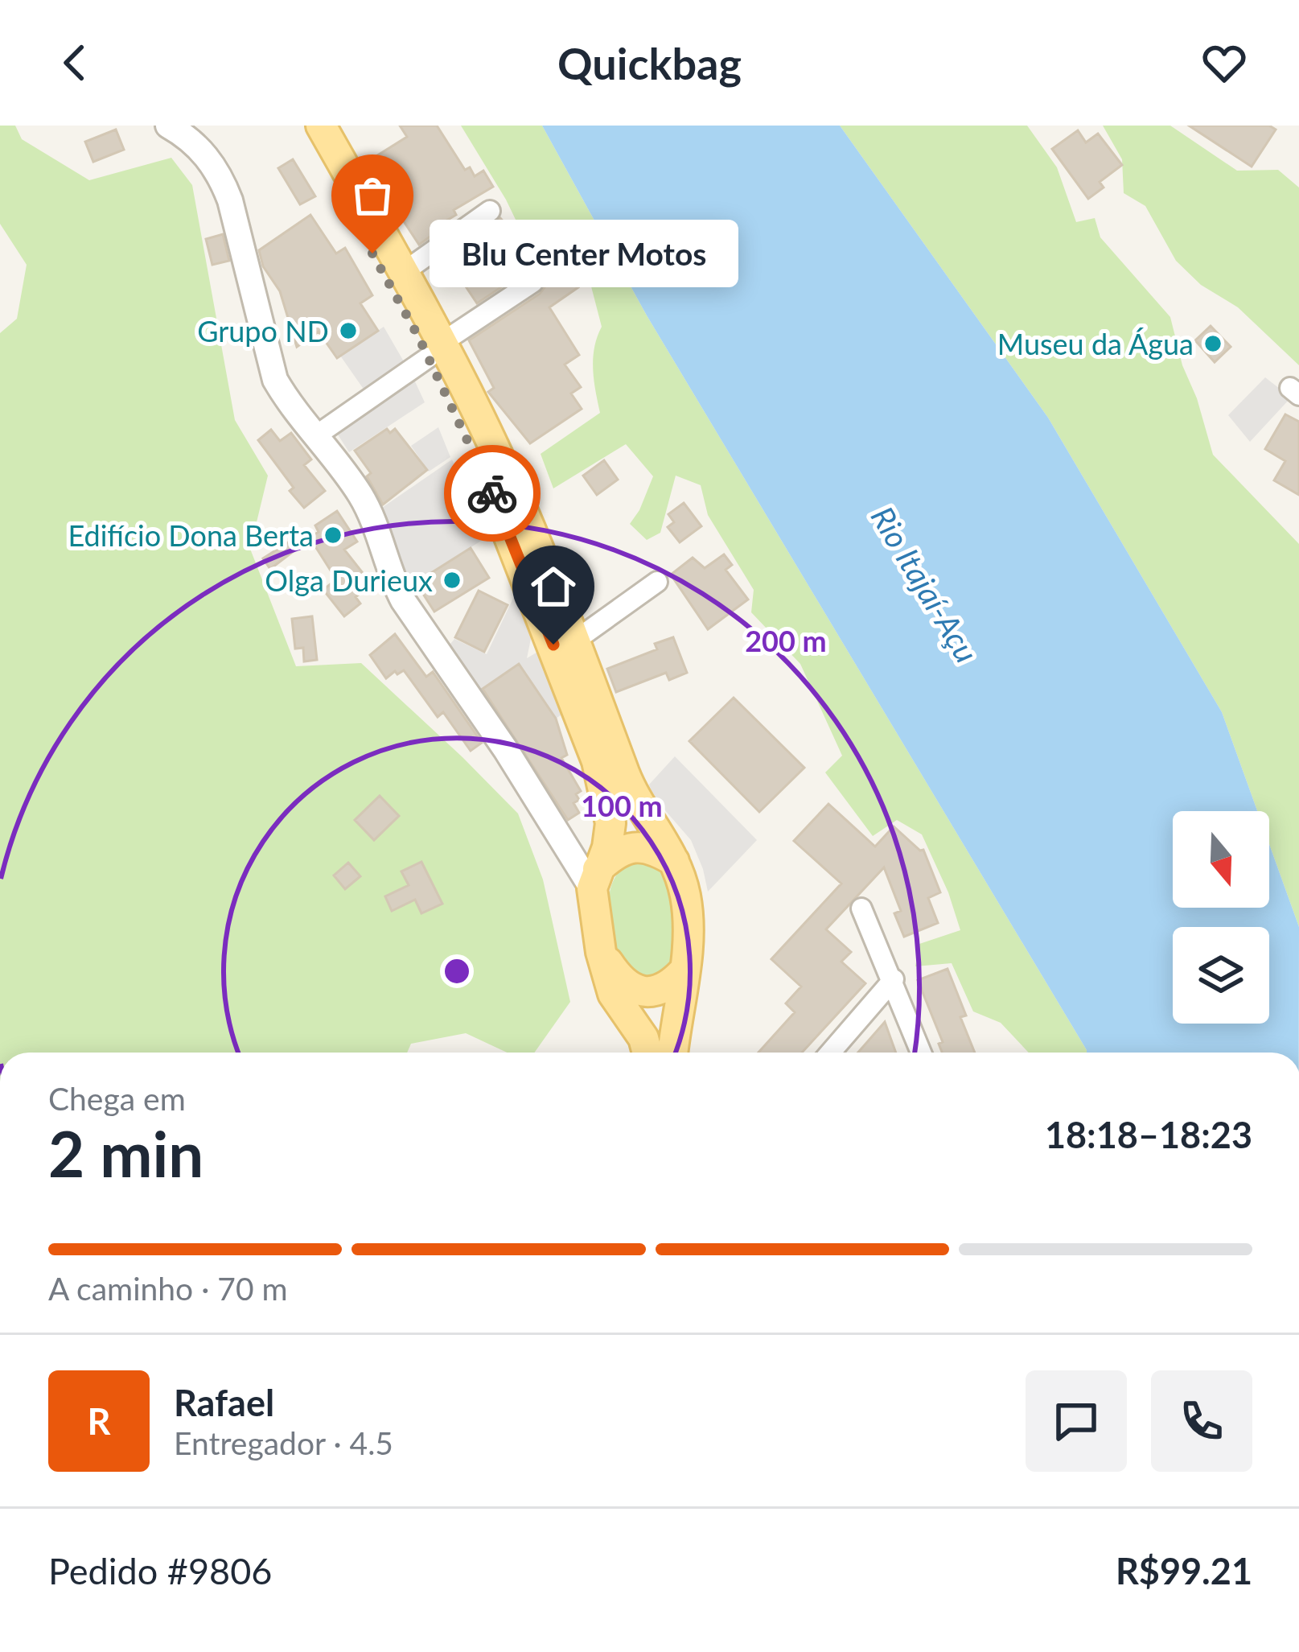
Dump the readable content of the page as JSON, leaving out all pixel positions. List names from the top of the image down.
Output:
{
  "water": ["Rio Itajaí-Açu"],
  "places": [
    "Blu Center Motos",
    "Grupo ND",
    "Museu da Água",
    "Edifício Dona Berta",
    "Olga Durieux"
  ],
  "north": "bottom",
  "page": {
    "header": "Quickbag",
    "bubble": "Blu Center Motos",
    "heading": ["2 min", "Chega em", "18:18–18:23"],
    "panel": [
      "Rafael",
      "Entregador · 4.5",
      "Pedido #9806",
      "R$99.21"
    ],
    "bar": "A caminho · 70 m",
    "round": "R"
  },
  "rings": ["200 m", "100 m"]
}
